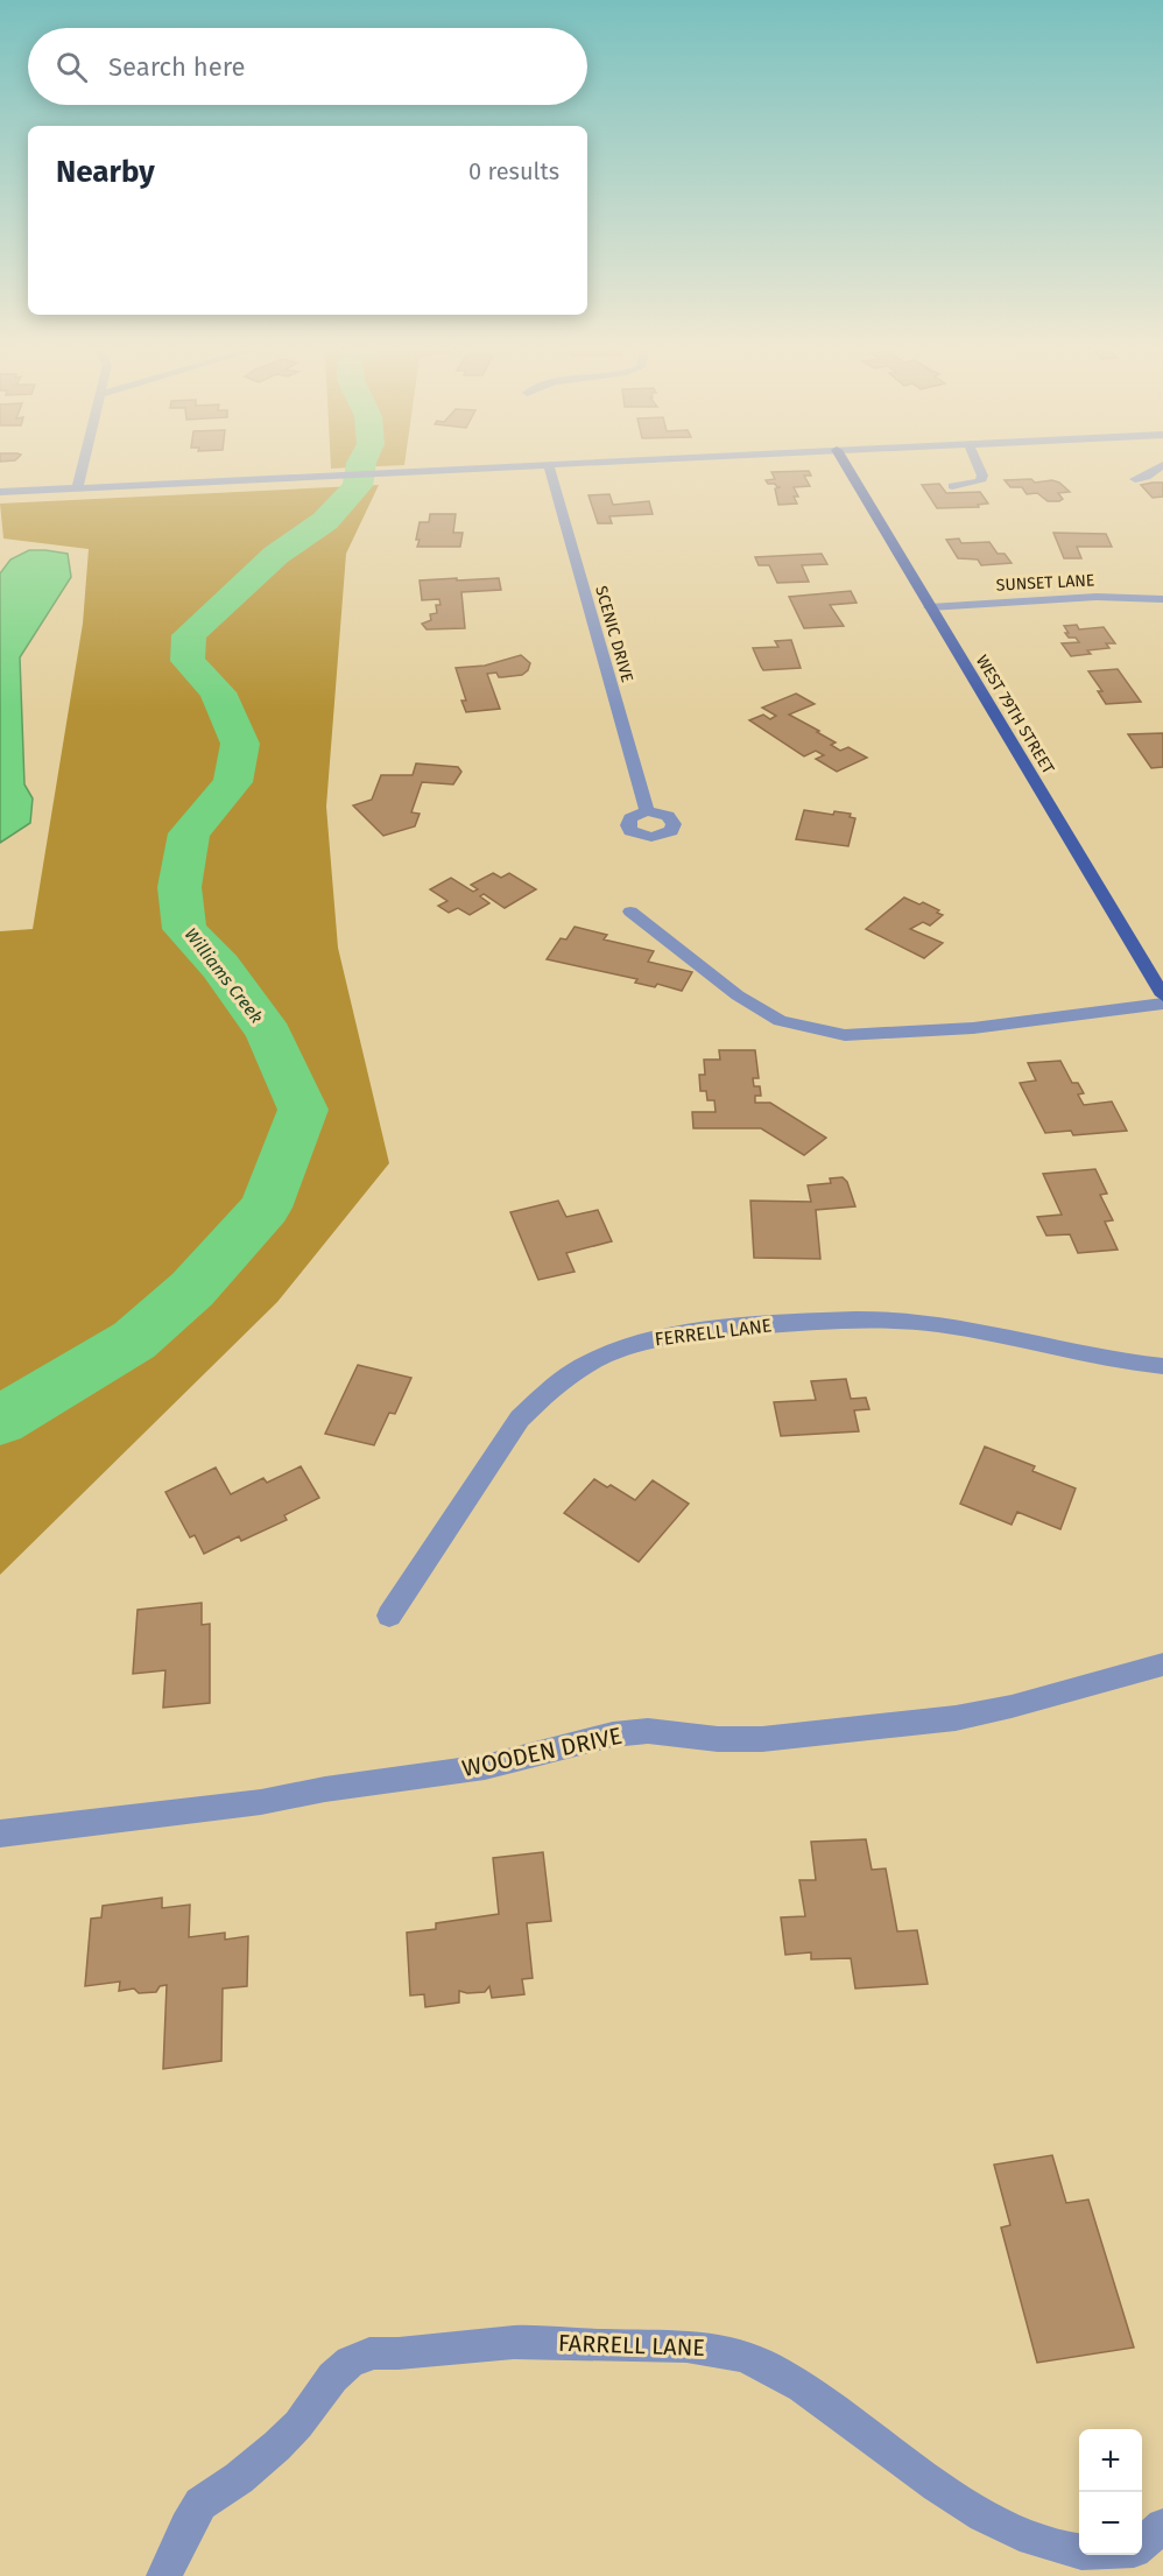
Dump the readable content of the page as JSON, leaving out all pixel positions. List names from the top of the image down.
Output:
{
  "streets": {
    "main road": ["WEST 79TH STREET"],
    "street": [
      "SUNSET LANE",
      "SCENIC DRIVE",
      "FERRELL LANE",
      "WOODEN DRIVE",
      "FARRELL LANE"
    ]
  },
  "crossings": [
    ["SUNSET LANE", "WEST 79TH STREET"]
  ],
  "water": ["Williams Creek"],
  "page": {
    "search": "Search here",
    "heading": ["Nearby", "0 results"],
    "map_buttons": ["+", "−"]
  }
}
